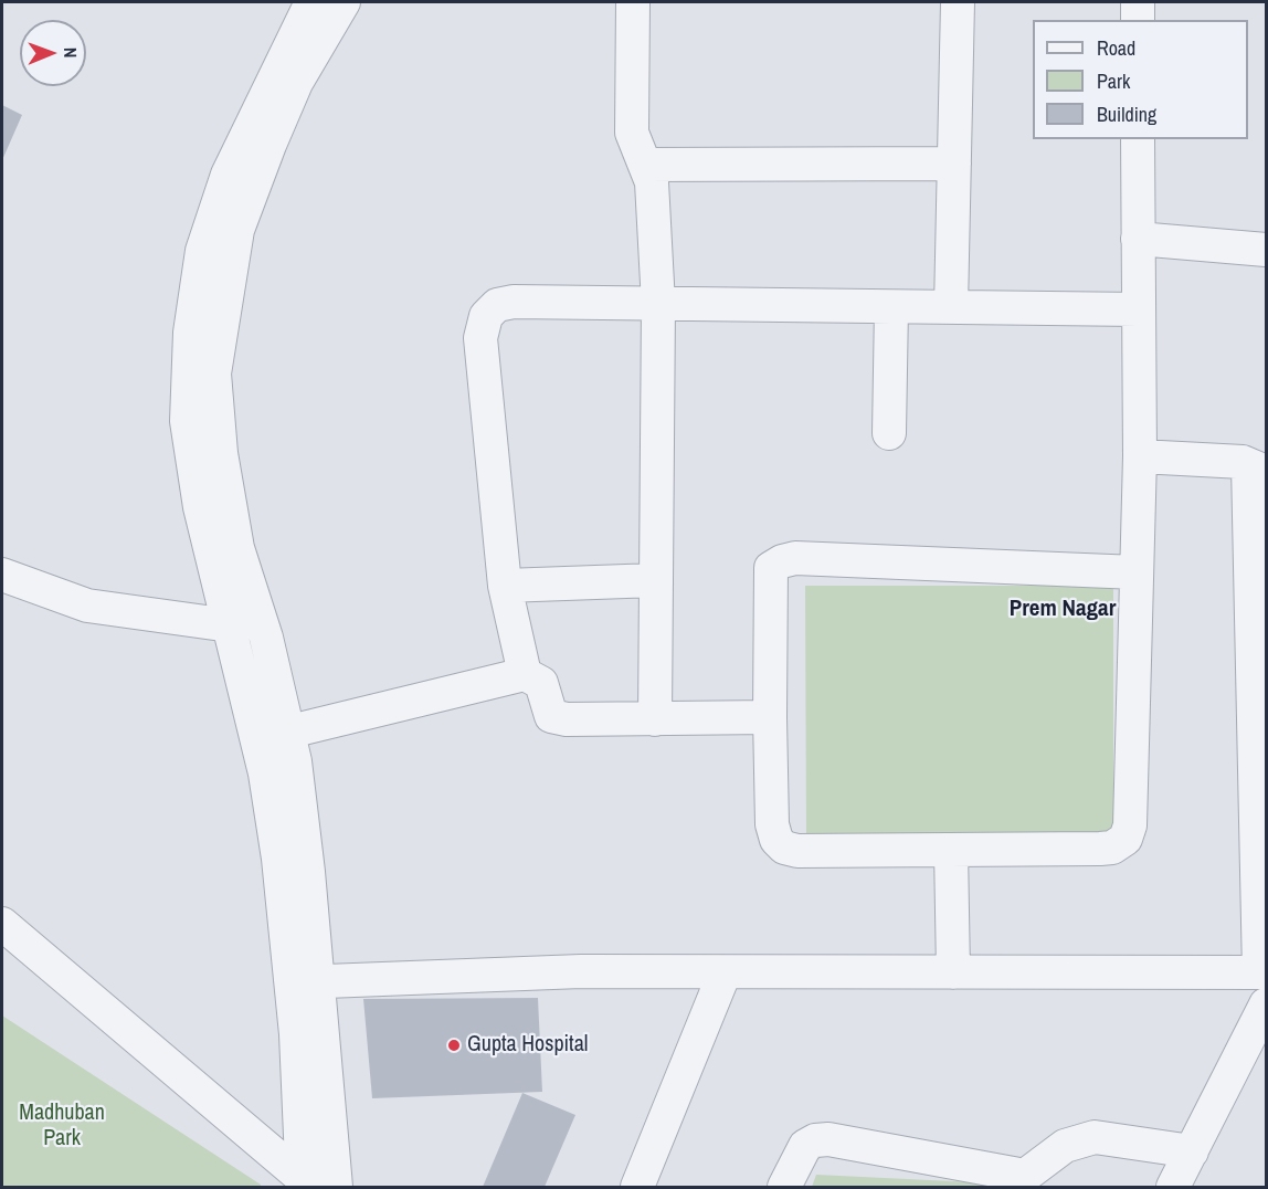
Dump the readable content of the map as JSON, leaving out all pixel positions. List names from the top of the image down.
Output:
{
  "districts": ["Prem Nagar"],
  "parks": ["Madhuban Park"],
  "places": ["Gupta Hospital"],
  "legend": ["Road", "Park", "Building"],
  "north": "right"
}
